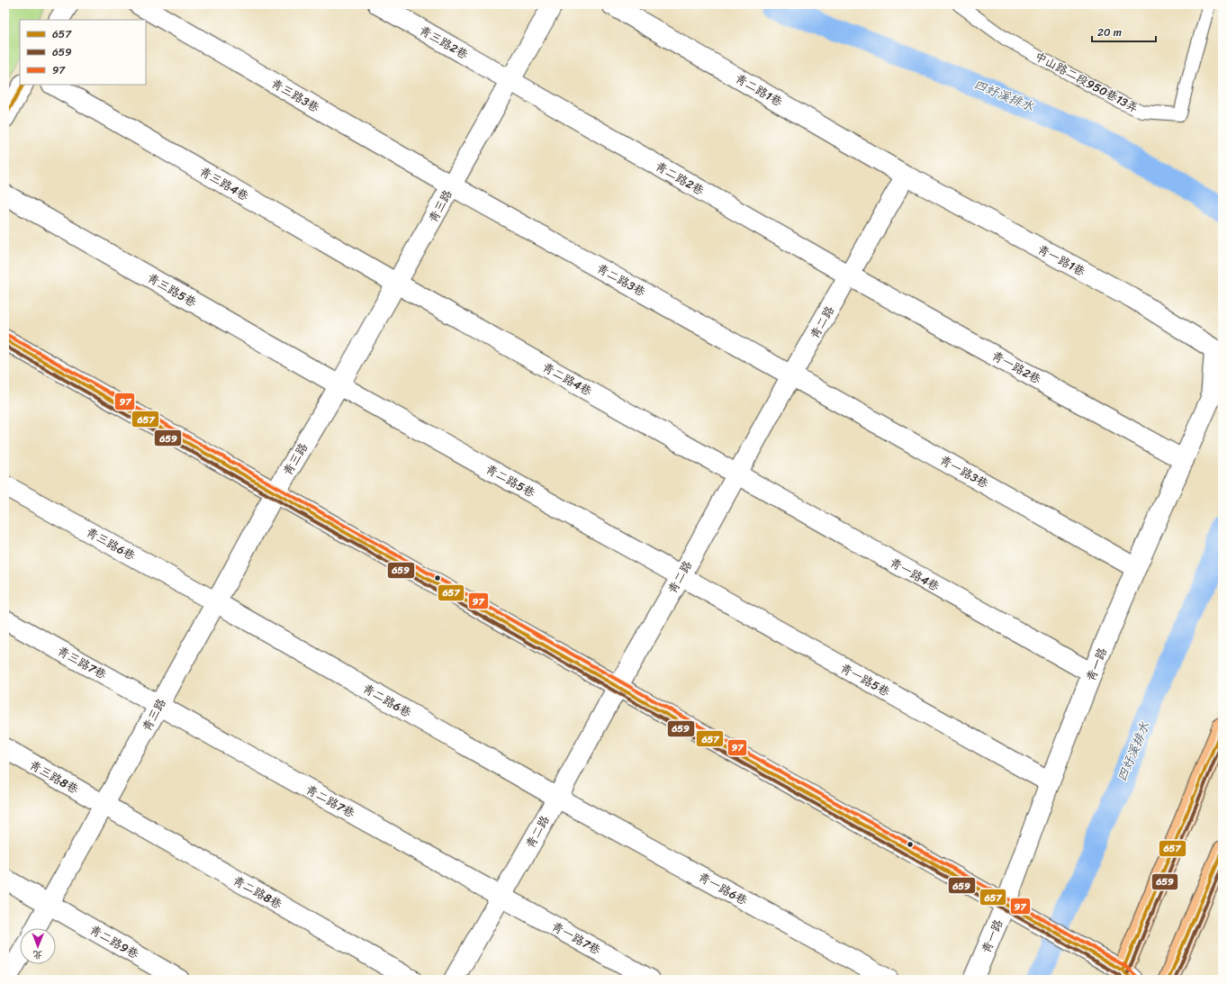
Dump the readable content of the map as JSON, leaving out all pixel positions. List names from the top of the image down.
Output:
{
  "streets": {
    "street": [
      "青三路2巷",
      "青二路1巷",
      "青三路3巷",
      "青二路2巷",
      "青三路4巷",
      "青三路",
      "青一路1巷",
      "青二路3巷",
      "青三路5巷",
      "青二路",
      "青一路2巷",
      "青二路4巷",
      "青一路3巷",
      "青二路5巷",
      "青三路6巷",
      "青一路4巷",
      "青三路7巷",
      "青一路",
      "青一路5巷",
      "青二路6巷",
      "青三路8巷",
      "青二路7巷",
      "青一路6巷",
      "青二路8巷",
      "青一路7巷",
      "青二路9巷"
    ],
    "lane": ["中山路二段950巷13弄"]
  },
  "crossings": [
    ["青三路2巷", "青二路2巷"],
    ["青三路2巷", "青三路"],
    ["青二路1巷", "青一路1巷"],
    ["青二路1巷", "青二路"],
    ["青三路3巷", "青三路"],
    ["青三路3巷", "青二路3巷"],
    ["青二路2巷", "青三路"],
    ["青二路2巷", "青二路"],
    ["青二路2巷", "青一路2巷"],
    ["青三路4巷", "青三路"],
    ["青三路4巷", "青二路4巷"],
    ["青三路", "青二路3巷"],
    ["青三路", "青三路5巷"],
    ["青三路", "青二路4巷"],
    ["青三路", "青二路5巷"],
    ["青三路", "青三路6巷"],
    ["青三路", "青三路7巷"],
    ["青三路", "青二路6巷"],
    ["青三路", "青三路8巷"],
    ["青三路", "青二路7巷"],
    ["青三路", "青二路8巷"],
    ["青三路", "青二路9巷"],
    ["青一路1巷", "青二路"],
    ["青一路1巷", "青一路"],
    ["青二路3巷", "青二路"],
    ["青二路3巷", "青一路3巷"],
    ["青三路5巷", "青二路5巷"],
    ["青二路", "青一路2巷"],
    ["青二路", "青二路4巷"],
    ["青二路", "青一路3巷"],
    ["青二路", "青二路5巷"],
    ["青二路", "青一路4巷"],
    ["青二路", "青一路5巷"],
    ["青二路", "青二路6巷"],
    ["青二路", "青二路7巷"],
    ["青二路", "青一路6巷"],
    ["青二路", "青一路7巷"],
    ["青一路2巷", "青一路"],
    ["青二路4巷", "青一路4巷"],
    ["青一路3巷", "青一路"],
    ["青二路5巷", "青一路5巷"],
    ["青三路6巷", "青二路6巷"],
    ["青一路4巷", "青一路"],
    ["青三路7巷", "青二路7巷"],
    ["青一路", "青一路5巷"],
    ["青二路6巷", "青一路6巷"],
    ["青三路8巷", "青二路8巷"],
    ["青二路7巷", "青一路7巷"]
  ],
  "water": ["四好溪排水"],
  "lines": ["transit line 657", "transit line 97", "transit line 659"],
  "legend": ["657", "659", "97"],
  "scale_bar": "20 m",
  "north": "bottom"
}
